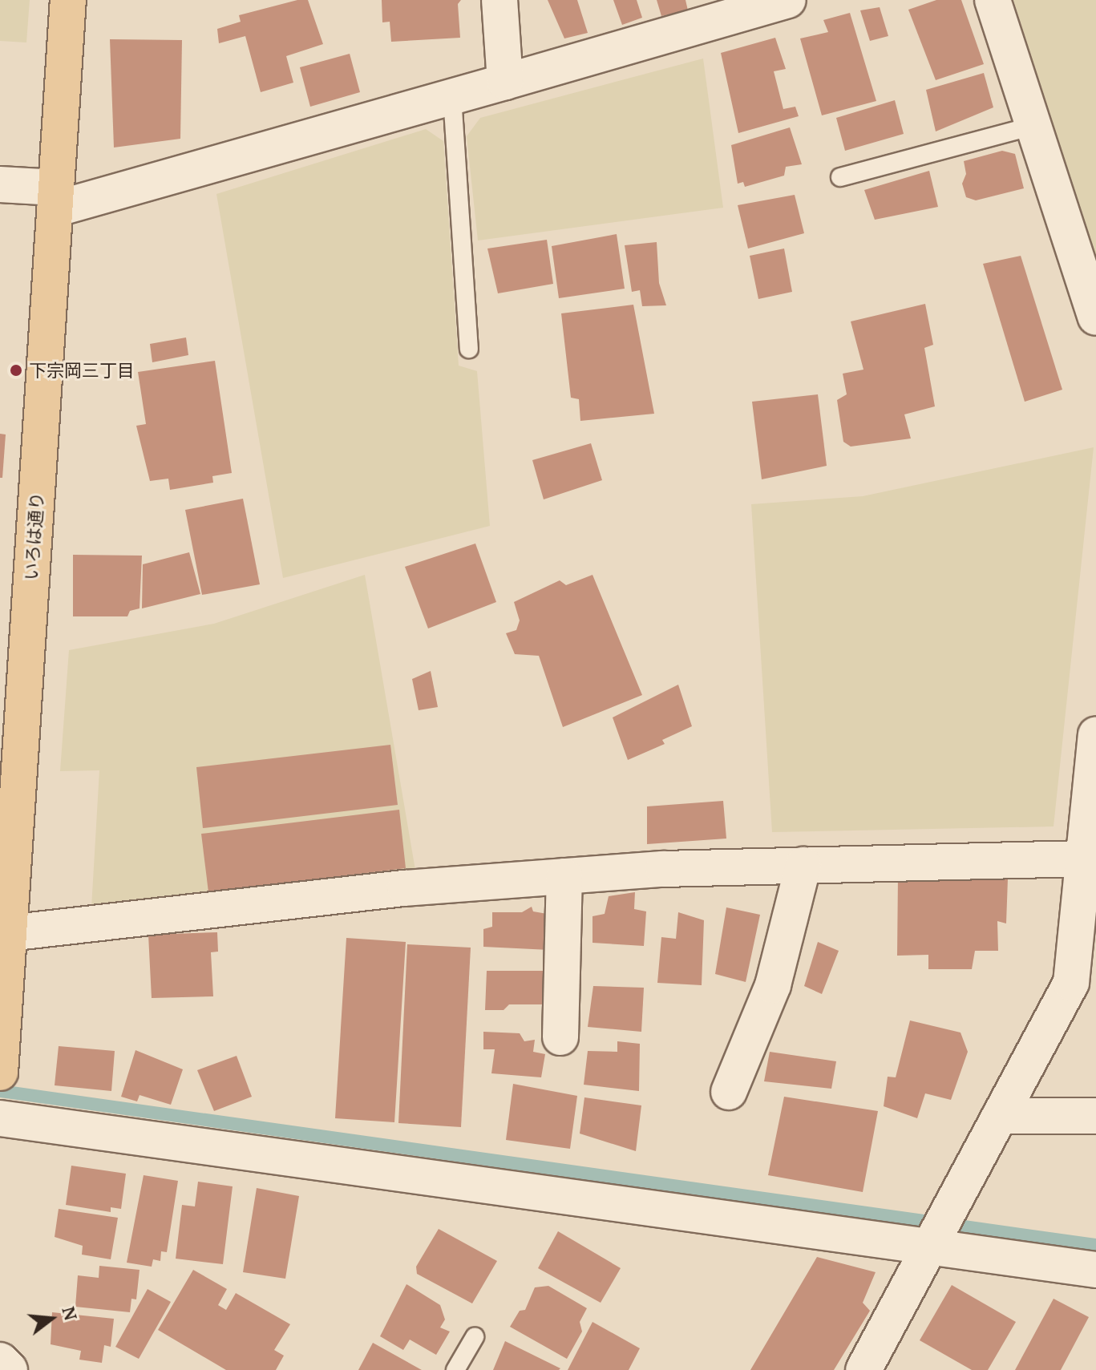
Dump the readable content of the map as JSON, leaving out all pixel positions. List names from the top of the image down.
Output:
{
  "streets": {
    "main road": ["いろは通り"]
  },
  "places": ["下宗岡三丁目"],
  "north": "right"
}
